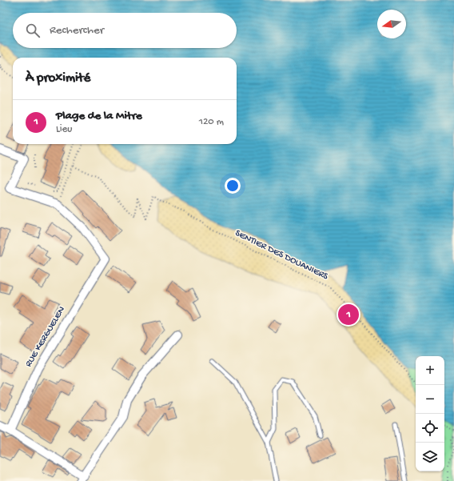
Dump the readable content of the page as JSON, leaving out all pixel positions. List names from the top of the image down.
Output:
{
  "streets": {
    "street": ["RUE KERGUELEN"],
    "path": ["SENTIER DES DOUANIERS"]
  },
  "north": "left",
  "page": {
    "search": "Rechercher",
    "heading": "À proximité",
    "list": [
      {
        "mark": "1",
        "name": "Plage de la Mitre",
        "note": "Lieu",
        "value": "120 m"
      }
    ],
    "pins": "1",
    "map_buttons": ["+", "−"]
  }
}
